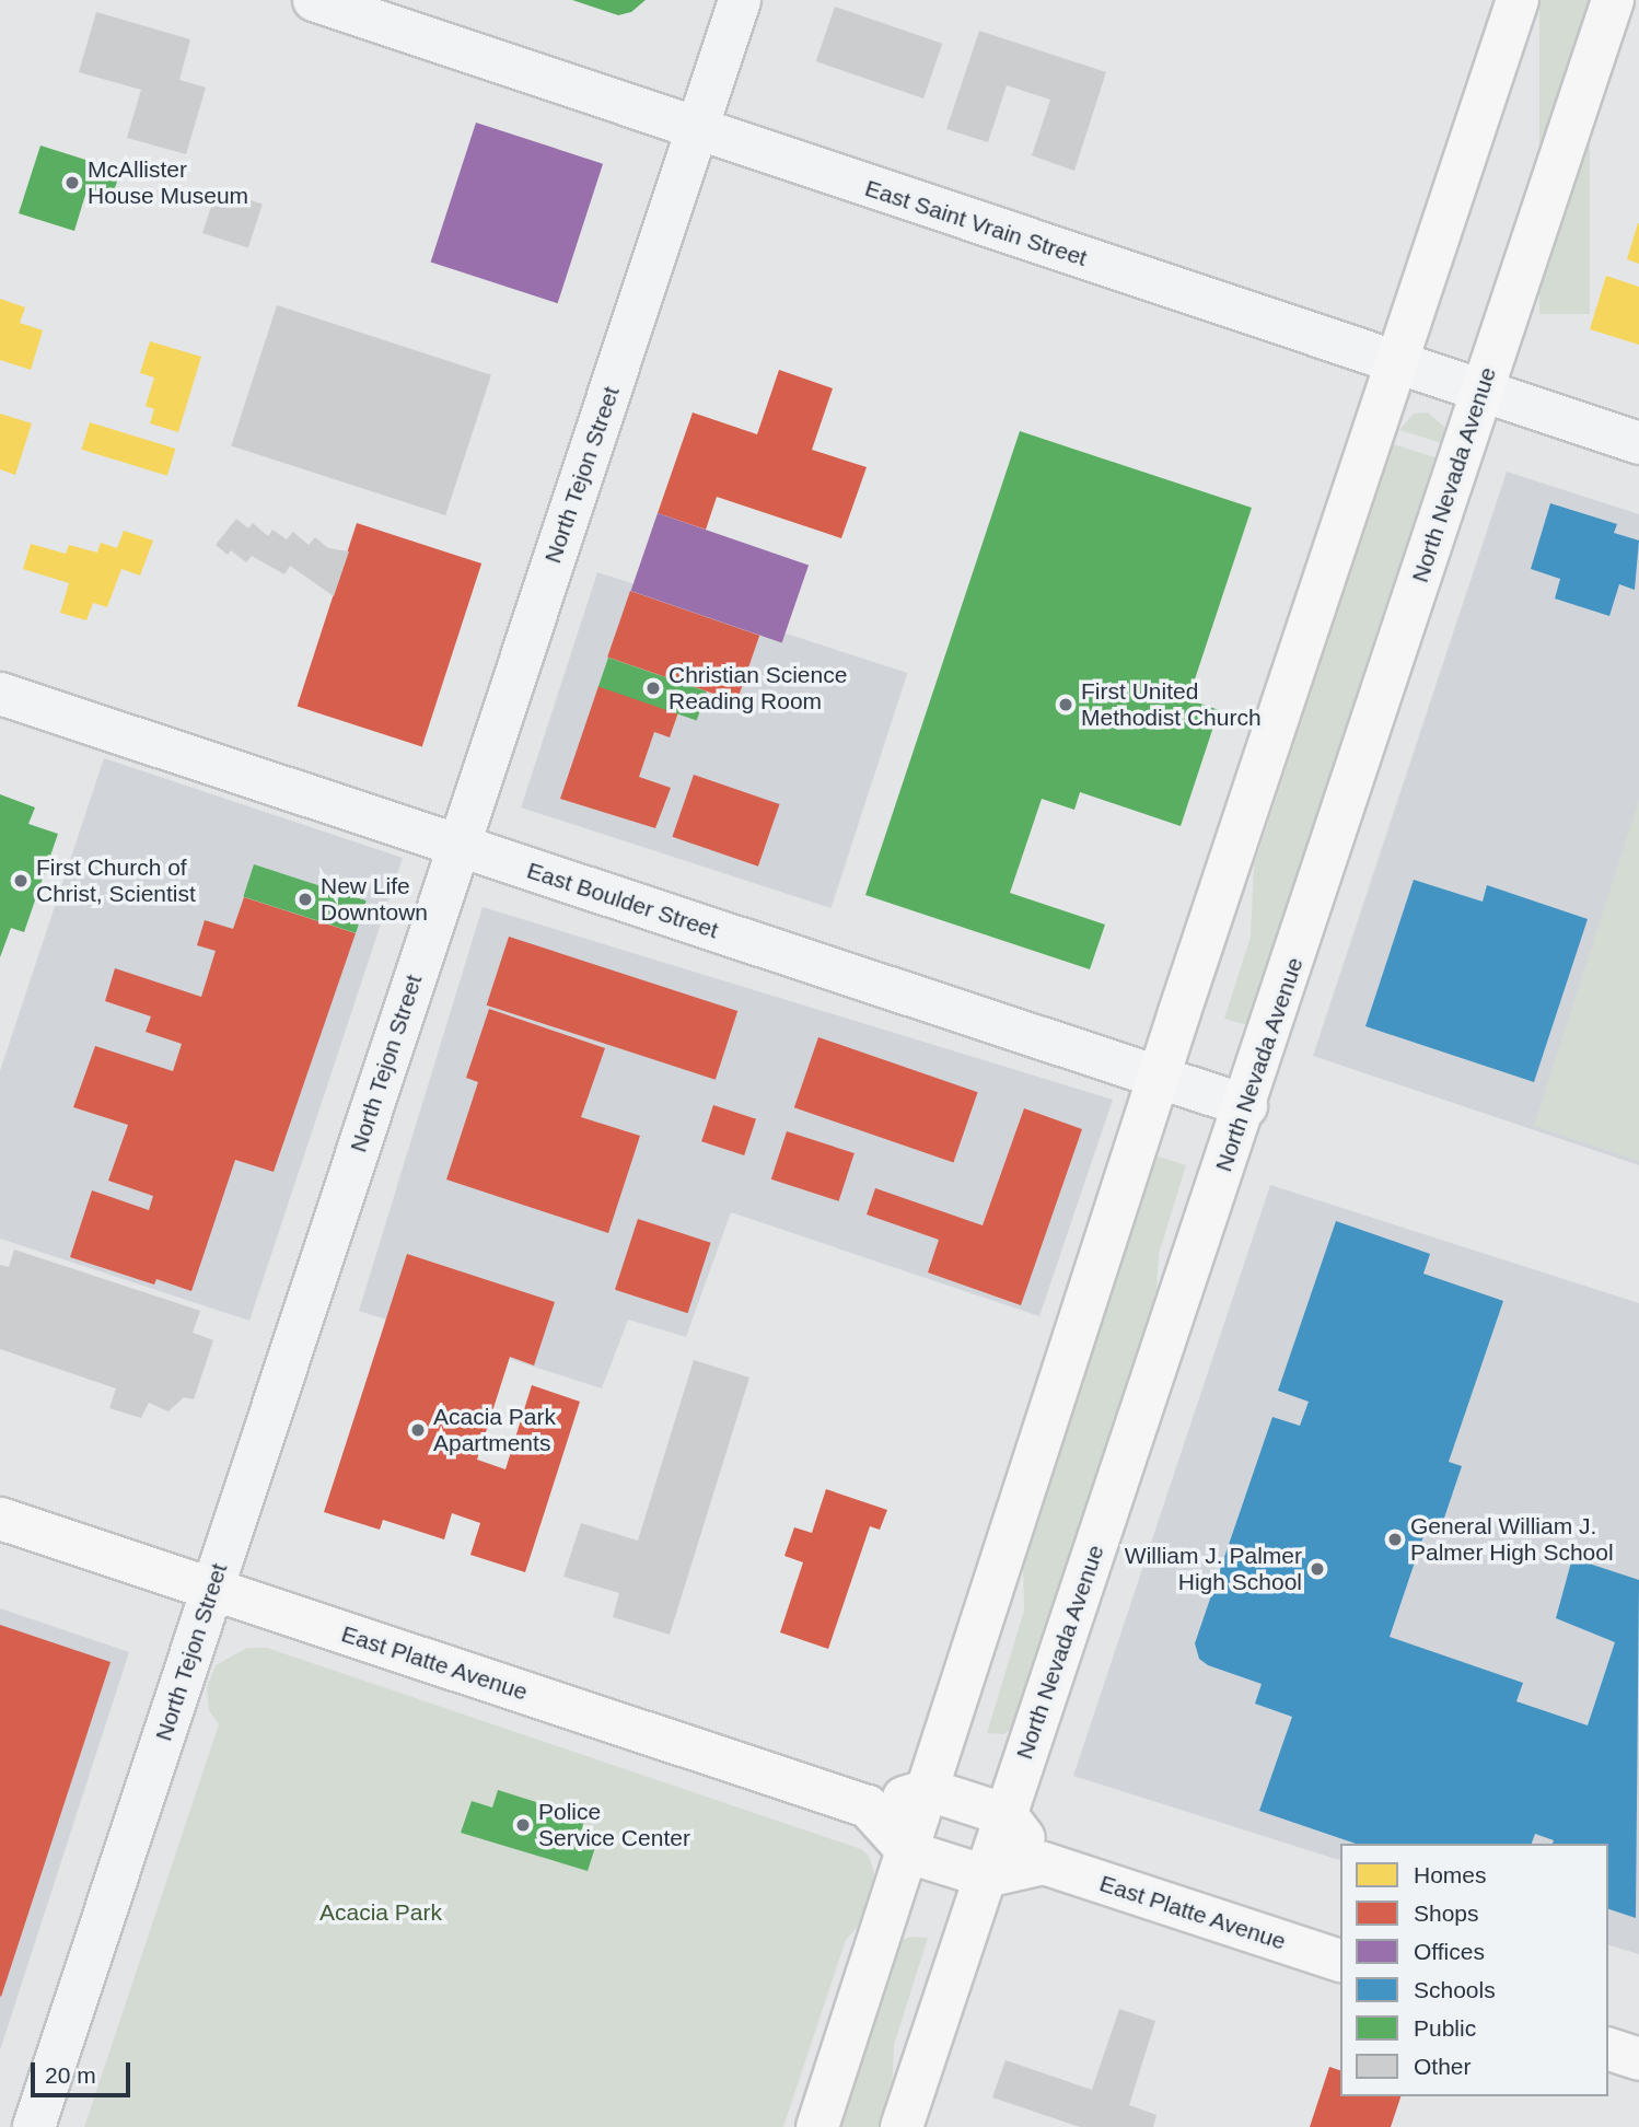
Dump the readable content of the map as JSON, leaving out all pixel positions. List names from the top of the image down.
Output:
{
  "streets": {
    "main road": ["North Nevada Avenue", "East Platte Avenue"],
    "street": ["East Saint Vrain Street", "North Tejon Street", "East Boulder Street"]
  },
  "crossings": [
    ["East Saint Vrain Street", "North Tejon Street"],
    ["East Saint Vrain Street", "North Nevada Avenue"],
    ["North Tejon Street", "East Boulder Street"],
    ["North Tejon Street", "East Platte Avenue"],
    ["North Nevada Avenue", "East Boulder Street"]
  ],
  "parks": ["Acacia Park"],
  "places": [
    "McAllister House Museum",
    "Christian Science Reading Room",
    "First United Methodist Church",
    "First Church of Christ, Scientist",
    "New Life Downtown",
    "Acacia Park Apartments",
    "General William J. Palmer High School",
    "William J. Palmer High School",
    "Police Service Center"
  ],
  "legend": [
    "Homes",
    "Shops",
    "Offices",
    "Schools",
    "Public",
    "Other"
  ],
  "scale_bar": "20 m"
}
